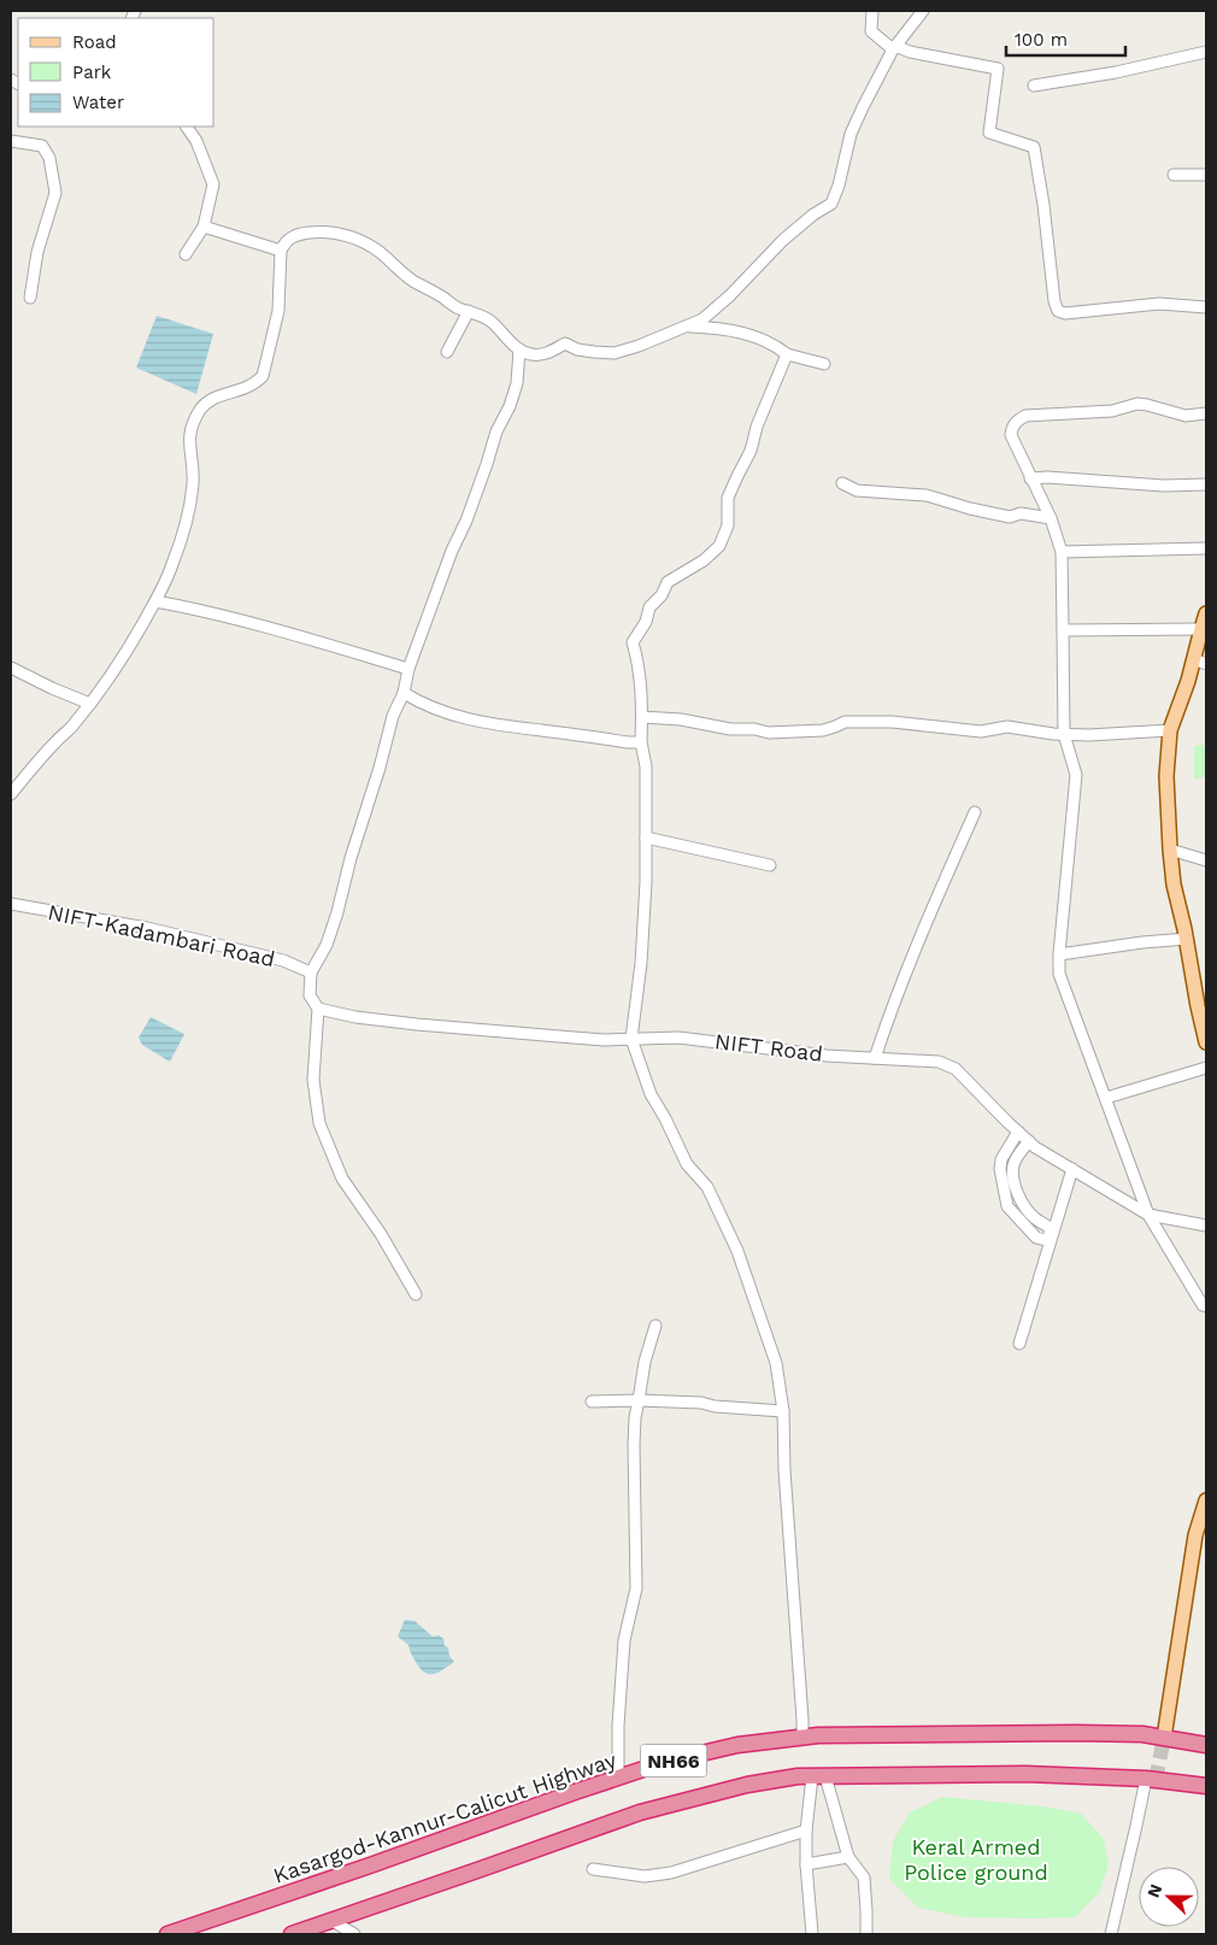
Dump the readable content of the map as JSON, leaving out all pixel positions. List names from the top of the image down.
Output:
{
  "streets": {
    "highway": ["NH66", "Kasargod-Kannur-Calicut Highway"],
    "street": ["NIFT-Kadambari Road", "NIFT Road"]
  },
  "parks": ["Keral Armed Police ground"],
  "legend": ["Road", "Park", "Water"],
  "scale_bar": "100 m",
  "north": "left"
}
